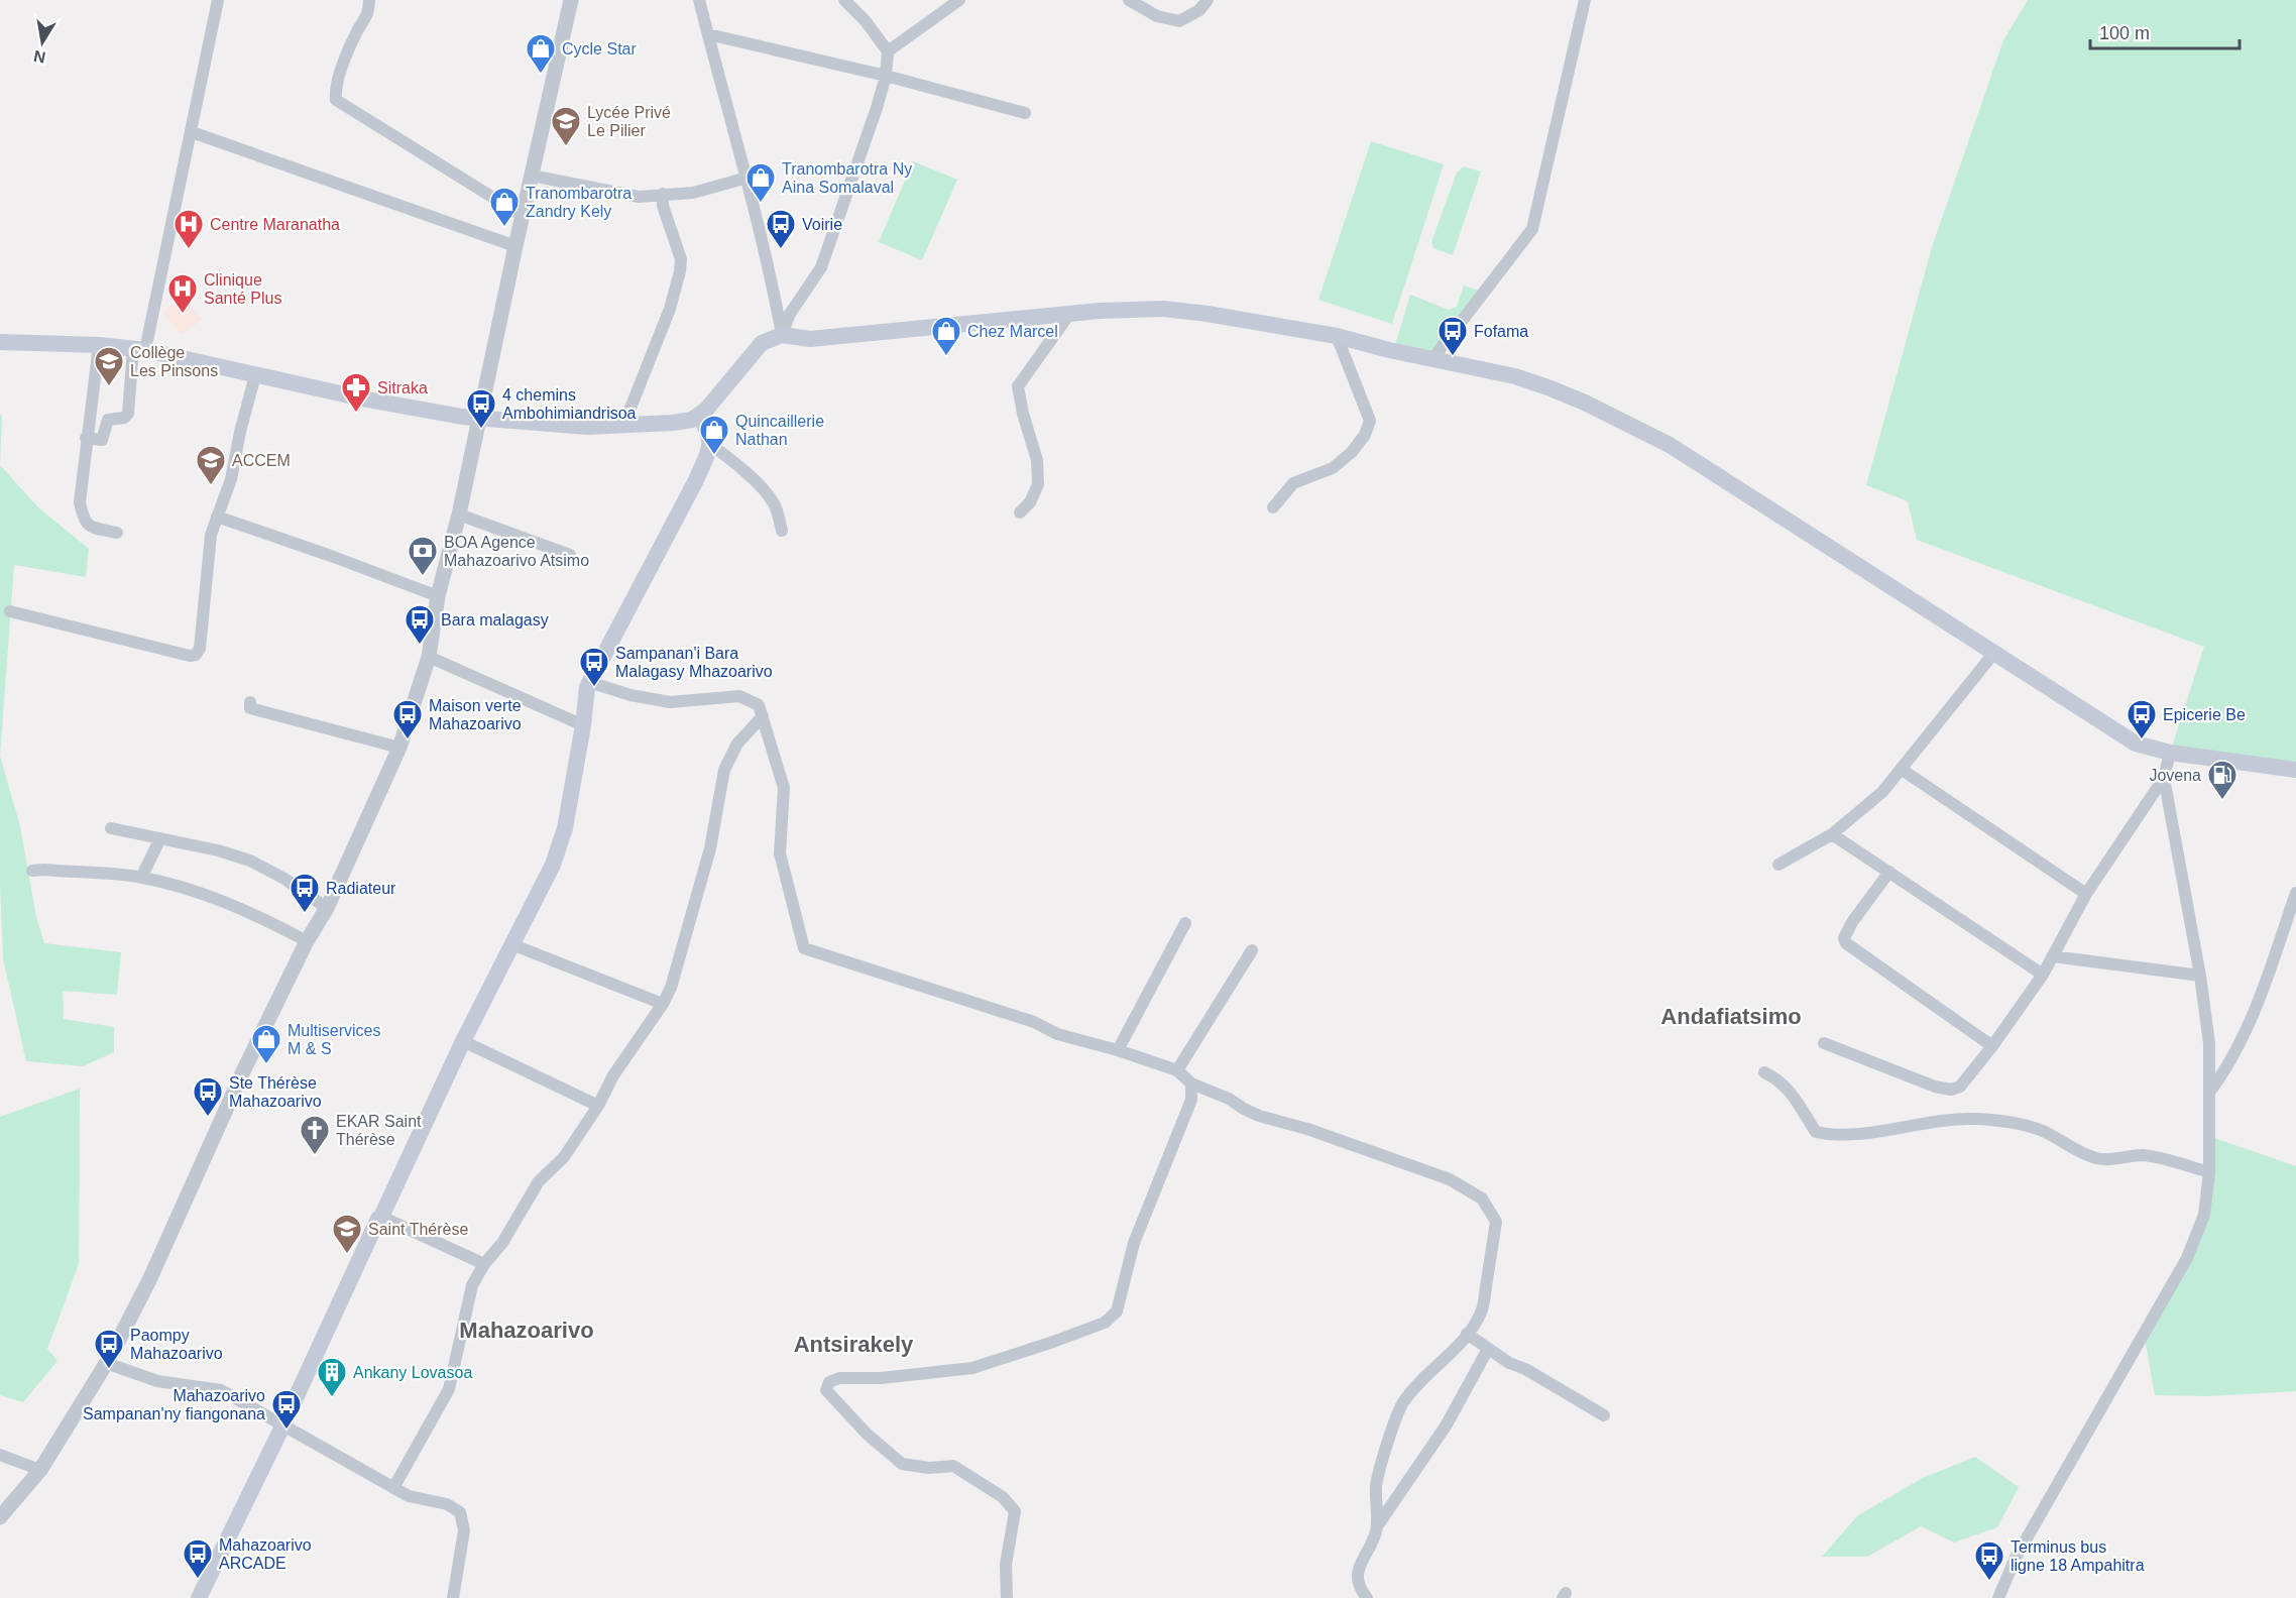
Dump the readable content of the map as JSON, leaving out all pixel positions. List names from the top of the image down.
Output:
{
  "districts": ["Andafiatsimo", "Mahazoarivo", "Antsirakely"],
  "places": {
    "shop": [
      "Cycle Star",
      "Tranombarotra Ny Aina Somalaval",
      "Tranombarotra Zandry Kely",
      "Chez Marcel",
      "Quincaillerie Nathan",
      "Multiservices M & S"
    ],
    "school or university": [
      "Lycée Privé Le Pilier",
      "Collège Les Pinsons",
      "ACCEM",
      "Saint Thérèse"
    ],
    "hospital": ["Centre Maranatha", "Clinique Santé Plus"],
    "bus stop": [
      "Voirie",
      "Fofama",
      "4 chemins Ambohimiandrisoa",
      "Bara malagasy",
      "Sampanan'i Bara Malagasy Mhazoarivo",
      "Maison verte Mahazoarivo",
      "Epicerie Be",
      "Radiateur",
      "Ste Thérèse Mahazoarivo",
      "Paompy Mahazoarivo",
      "Mahazoarivo Sampanan'ny fiangonana",
      "Mahazoarivo ARCADE",
      "Terminus bus ligne 18 Ampahitra"
    ],
    "pharmacy": ["Sitraka"],
    "bank": ["BOA Agence Mahazoarivo Atsimo"],
    "fuel station": ["Jovena"],
    "church": ["EKAR Saint Thérèse"],
    "building": ["Ankany Lovasoa"]
  },
  "scale_bar": "100 m",
  "north": "bottom"
}
